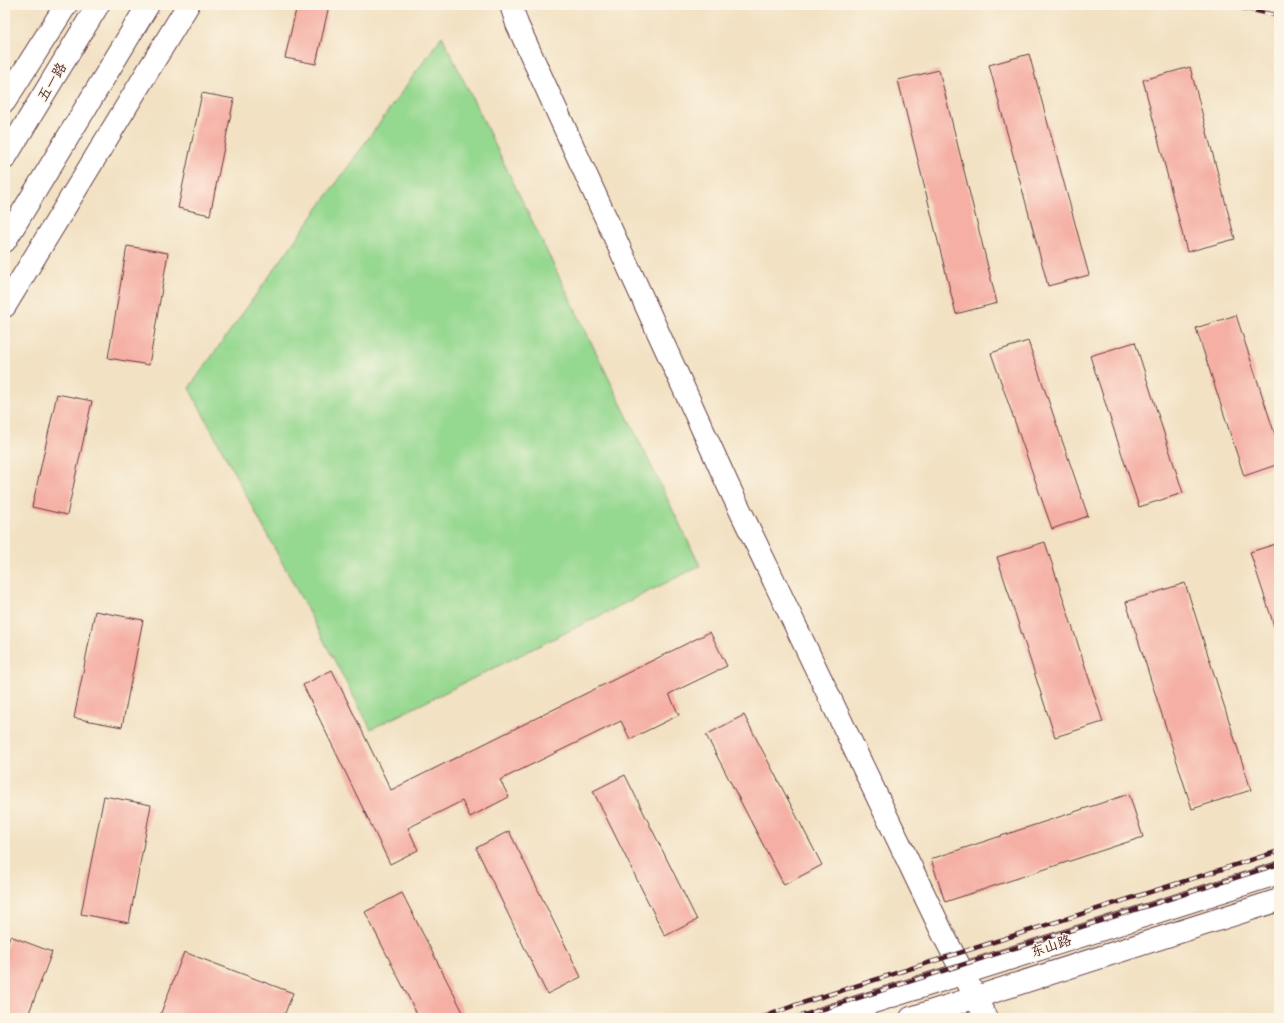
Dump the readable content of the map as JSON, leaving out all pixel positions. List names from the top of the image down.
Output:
{
  "streets": {
    "main road": ["五一路", "东山路"]
  }
}
